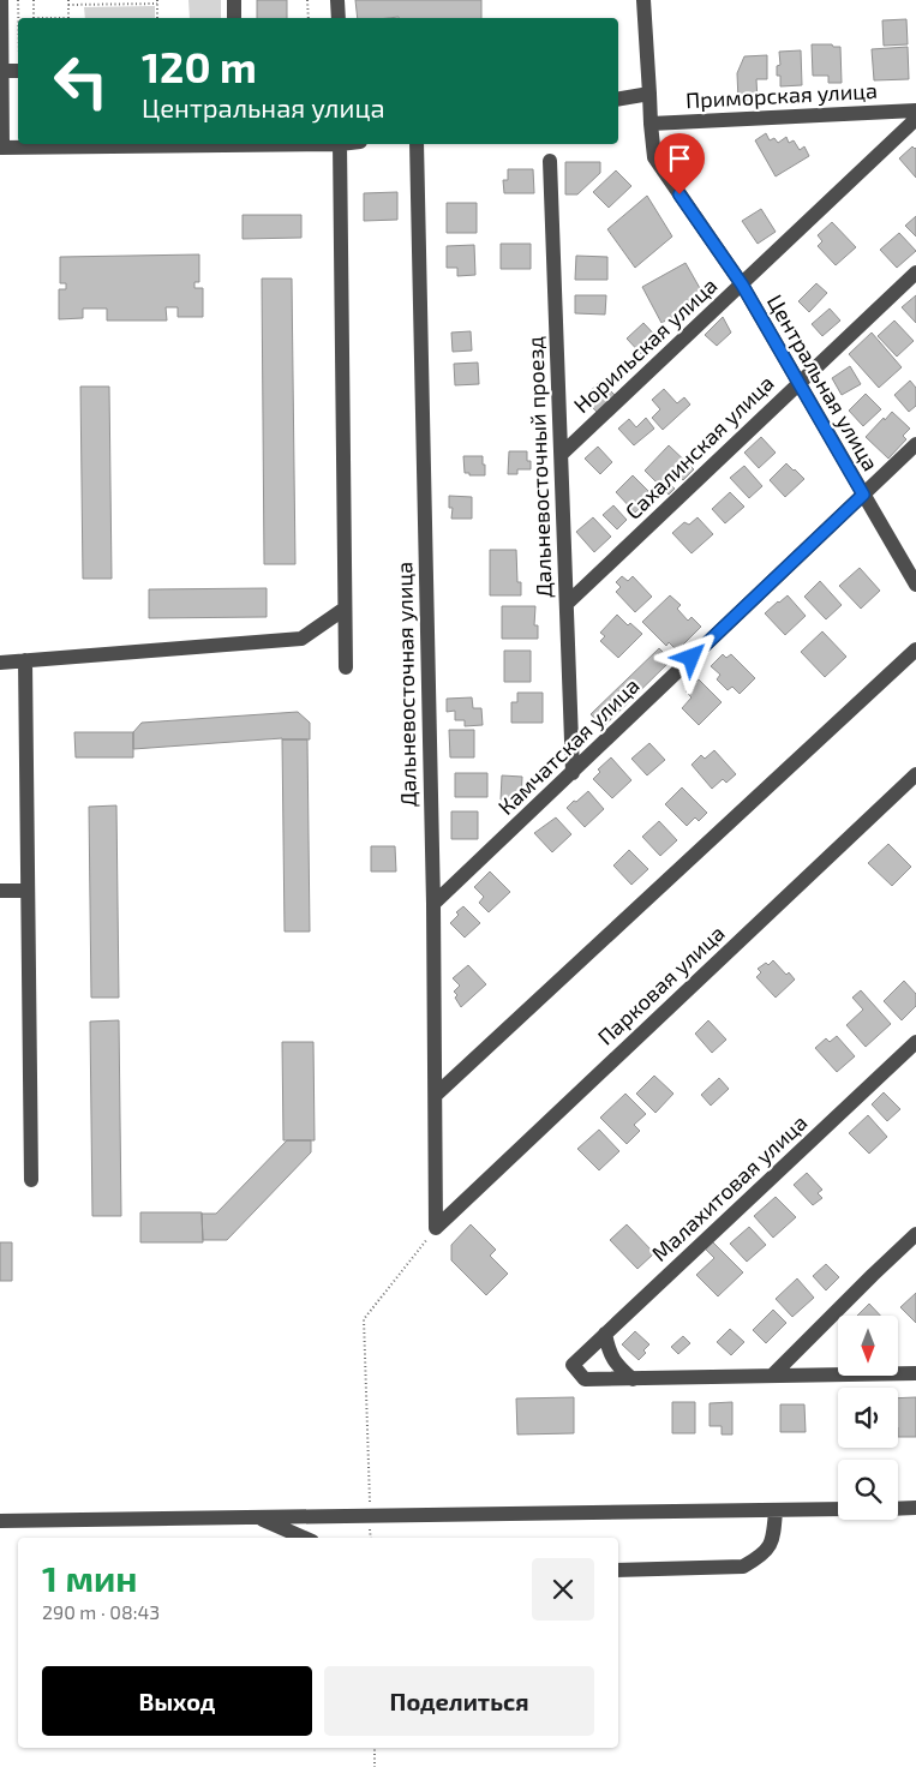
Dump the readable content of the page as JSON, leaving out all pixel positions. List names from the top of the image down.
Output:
{
  "streets": {
    "street": [
      "Приморская улица",
      "Норильская улица",
      "Центральная улица",
      "Сахалинская улица",
      "Дальневосточный проезд",
      "Дальневосточная улица",
      "Камчатская улица",
      "Парковая улица",
      "Малахитовая улица"
    ]
  },
  "crossings": [
    ["Приморская улица", "Центральная улица"],
    ["Норильская улица", "Центральная улица"],
    ["Норильская улица", "Дальневосточный проезд"],
    ["Центральная улица", "Сахалинская улица"],
    ["Центральная улица", "Камчатская улица"],
    ["Сахалинская улица", "Дальневосточный проезд"],
    ["Дальневосточный проезд", "Камчатская улица"],
    ["Дальневосточная улица", "Камчатская улица"],
    ["Дальневосточная улица", "Парковая улица"]
  ],
  "north": "bottom",
  "page": {
    "turn": ["120 m", "Центральная улица"],
    "heading": ["1 мин", "290 m · 08:43"],
    "buttons": ["Выход", "Поделиться"]
  }
}
